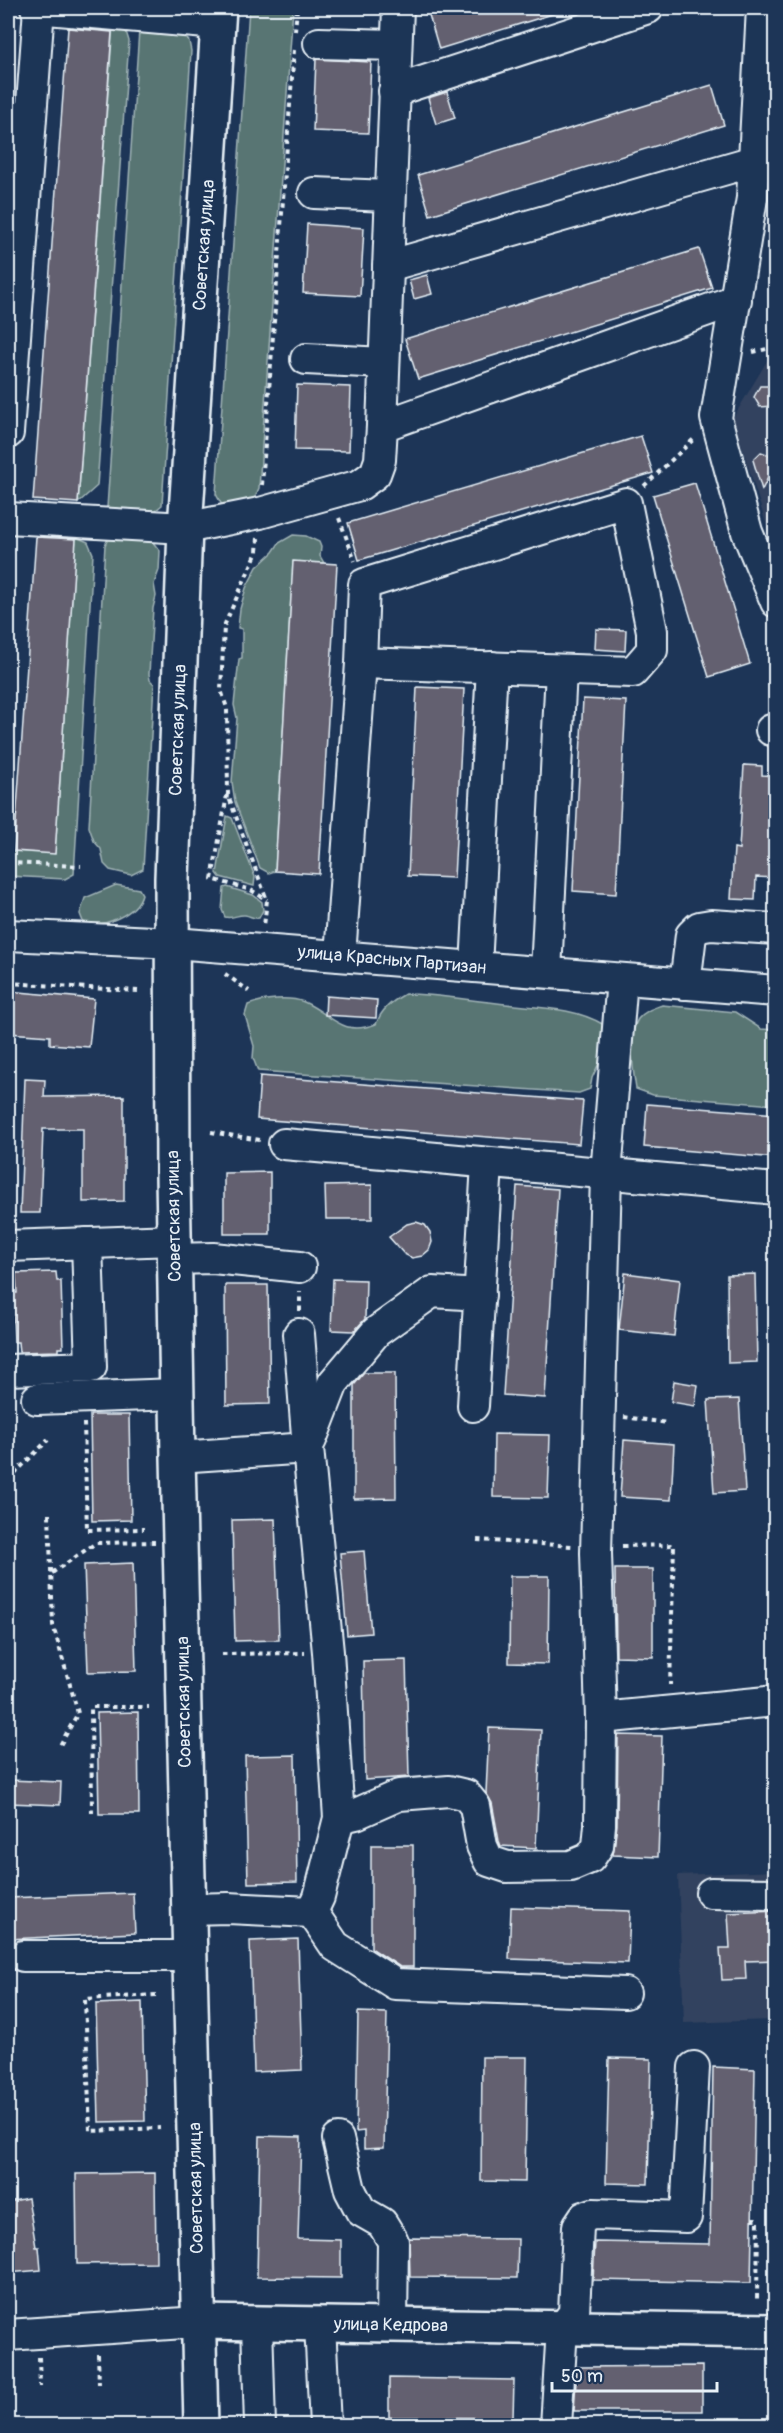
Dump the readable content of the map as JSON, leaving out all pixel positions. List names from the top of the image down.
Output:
{
  "streets": {
    "main road": ["Советская улица", "улица Кедрова"],
    "street": ["улица Красных Партизан"]
  },
  "crossings": [
    ["Советская улица", "улица Красных Партизан"],
    ["Советская улица", "улица Кедрова"]
  ],
  "scale_bar": "50 m"
}
